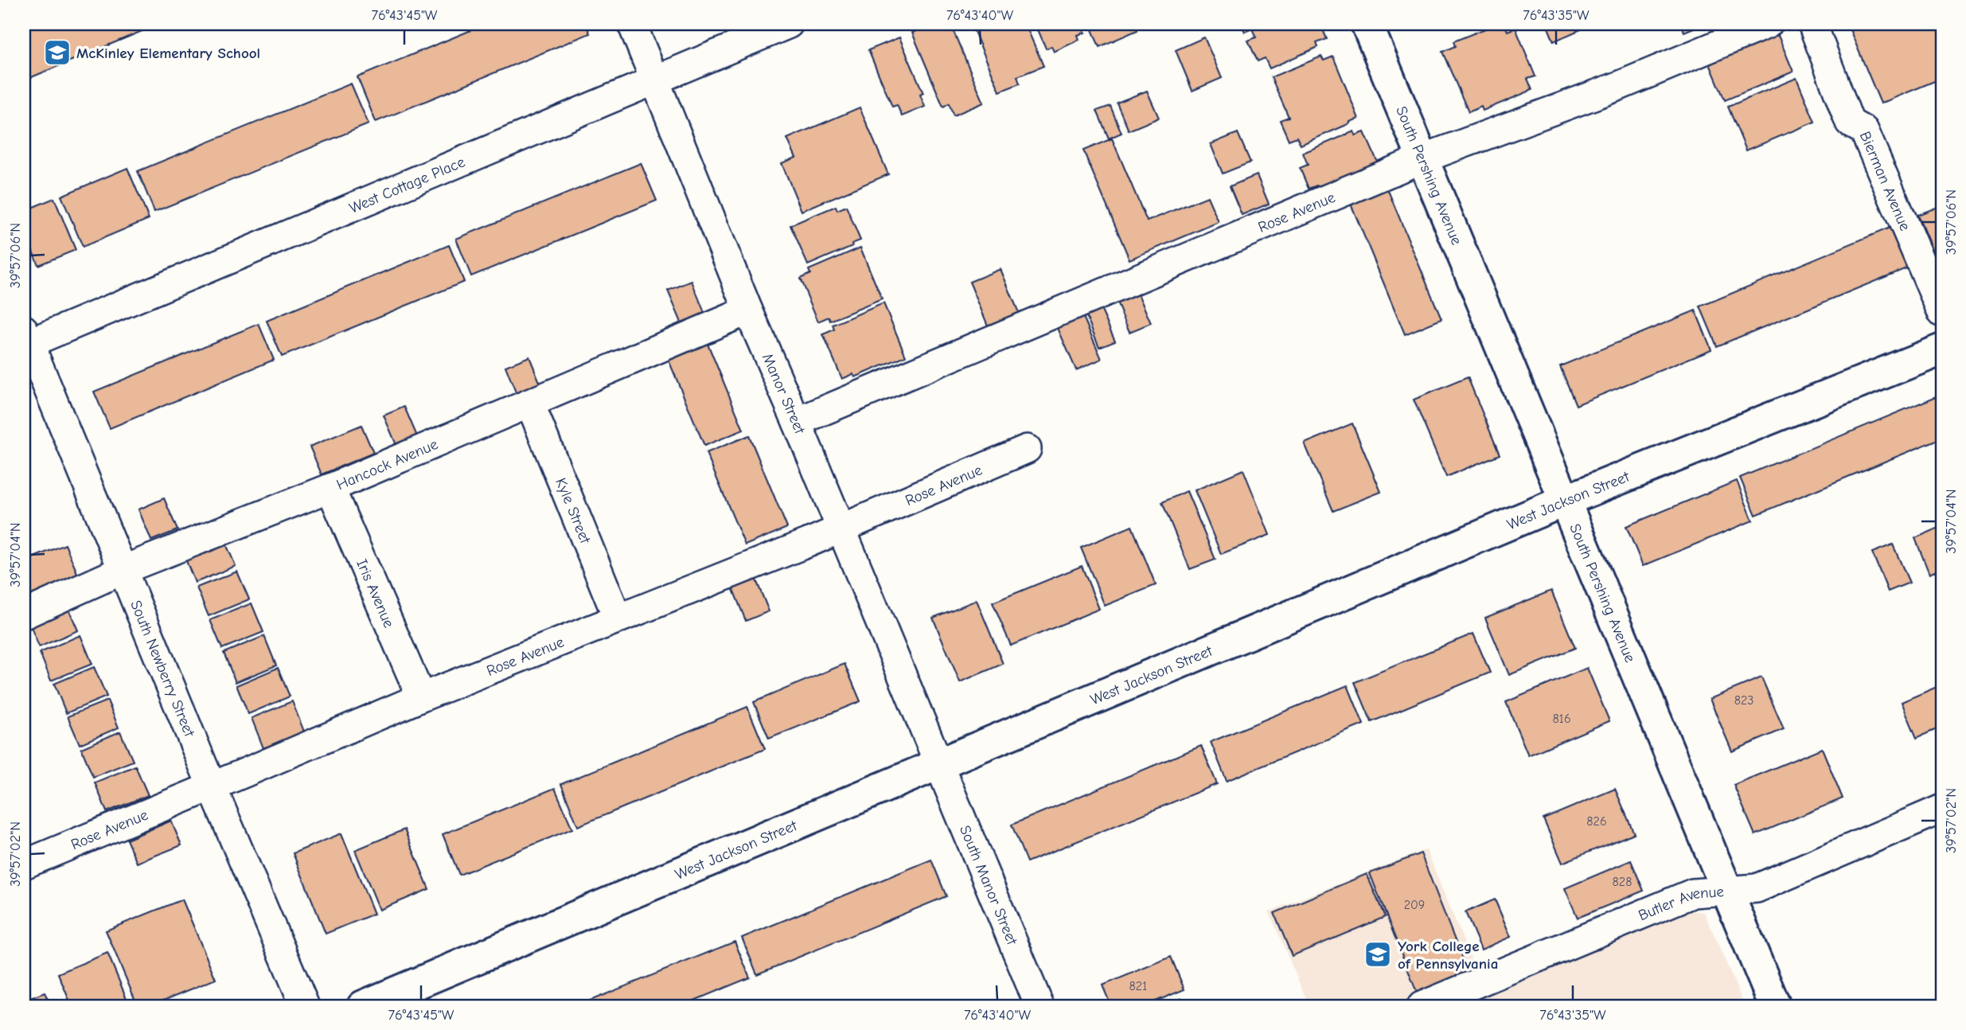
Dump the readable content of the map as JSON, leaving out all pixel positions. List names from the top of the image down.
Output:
{
  "streets": {
    "street": [
      "South Pershing Avenue",
      "Bierman Avenue",
      "West Cottage Place",
      "Rose Avenue",
      "Manor Street",
      "Hancock Avenue",
      "West Jackson Street",
      "Kyle Street",
      "Iris Avenue",
      "South Newberry Street",
      "South Manor Street",
      "Butler Avenue"
    ]
  },
  "crossings": [
    ["South Pershing Avenue", "Rose Avenue"],
    ["South Pershing Avenue", "West Jackson Street"],
    ["South Pershing Avenue", "Butler Avenue"],
    ["West Cottage Place", "Manor Street"],
    ["West Cottage Place", "South Newberry Street"],
    ["Rose Avenue", "Manor Street"],
    ["Rose Avenue", "Kyle Street"],
    ["Rose Avenue", "Iris Avenue"],
    ["Rose Avenue", "South Newberry Street"],
    ["Manor Street", "Hancock Avenue"],
    ["Manor Street", "West Jackson Street"],
    ["Manor Street", "South Manor Street"],
    ["Hancock Avenue", "Kyle Street"],
    ["Hancock Avenue", "Iris Avenue"],
    ["Hancock Avenue", "South Newberry Street"],
    ["West Jackson Street", "South Manor Street"]
  ],
  "places": {
    "school or university": ["McKinley Elementary School", "York College of Pennsylvania"]
  },
  "house_numbers": [
    "823",
    "816",
    "826",
    "828",
    "209",
    "821"
  ],
  "coordinates": [
    "76°43'45\"W",
    "76°43'40\"W",
    "76°43'35\"W",
    "39°57'06\"N",
    "39°57'04\"N",
    "39°57'02\"N"
  ]
}
